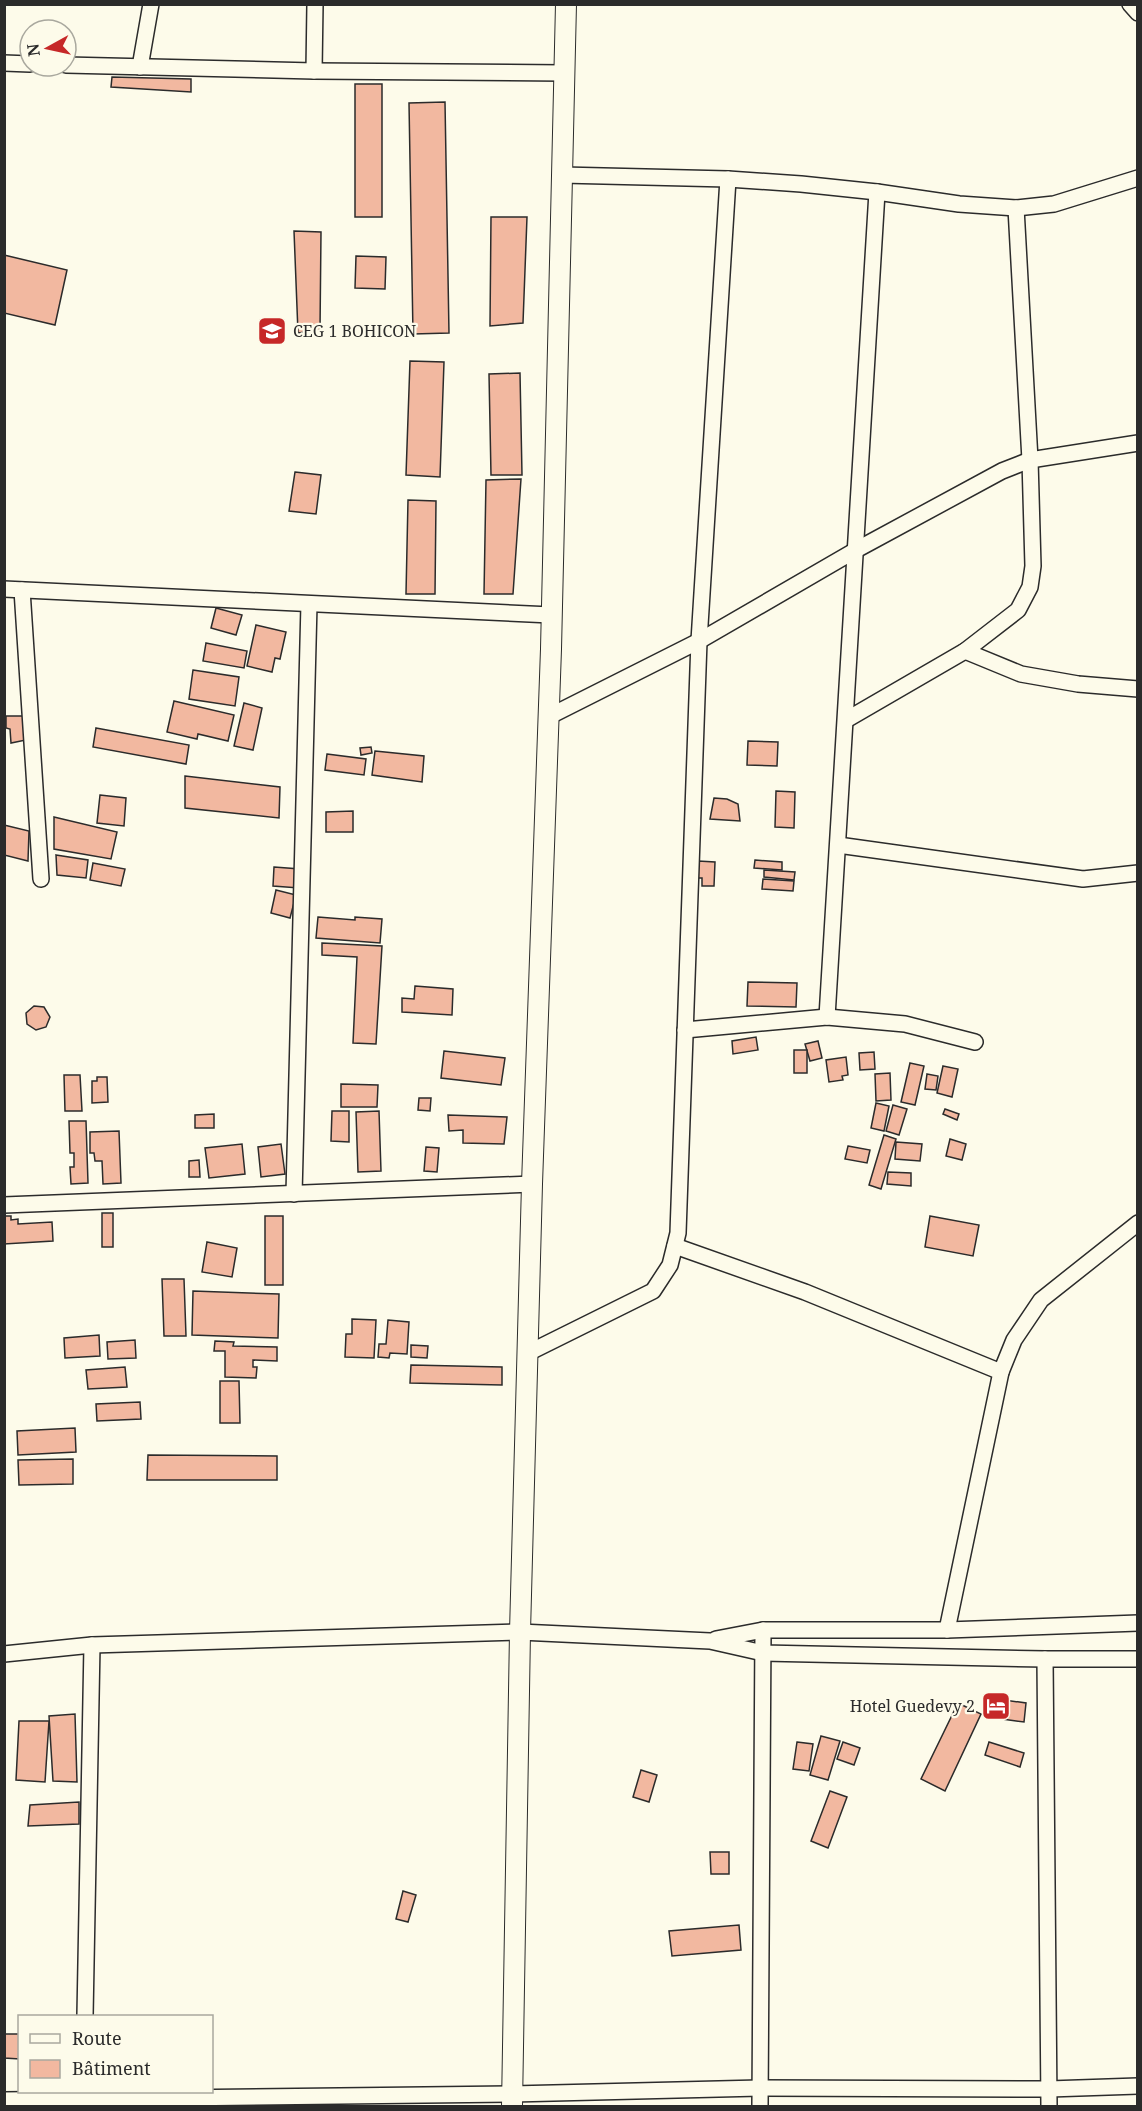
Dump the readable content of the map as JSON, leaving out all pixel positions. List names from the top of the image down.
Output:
{
  "places": {
    "school or university": ["CEG 1 BOHICON"],
    "hotel": ["Hotel Guedevy 2"]
  },
  "legend": ["Route", "Bâtiment"],
  "north": "left"
}
